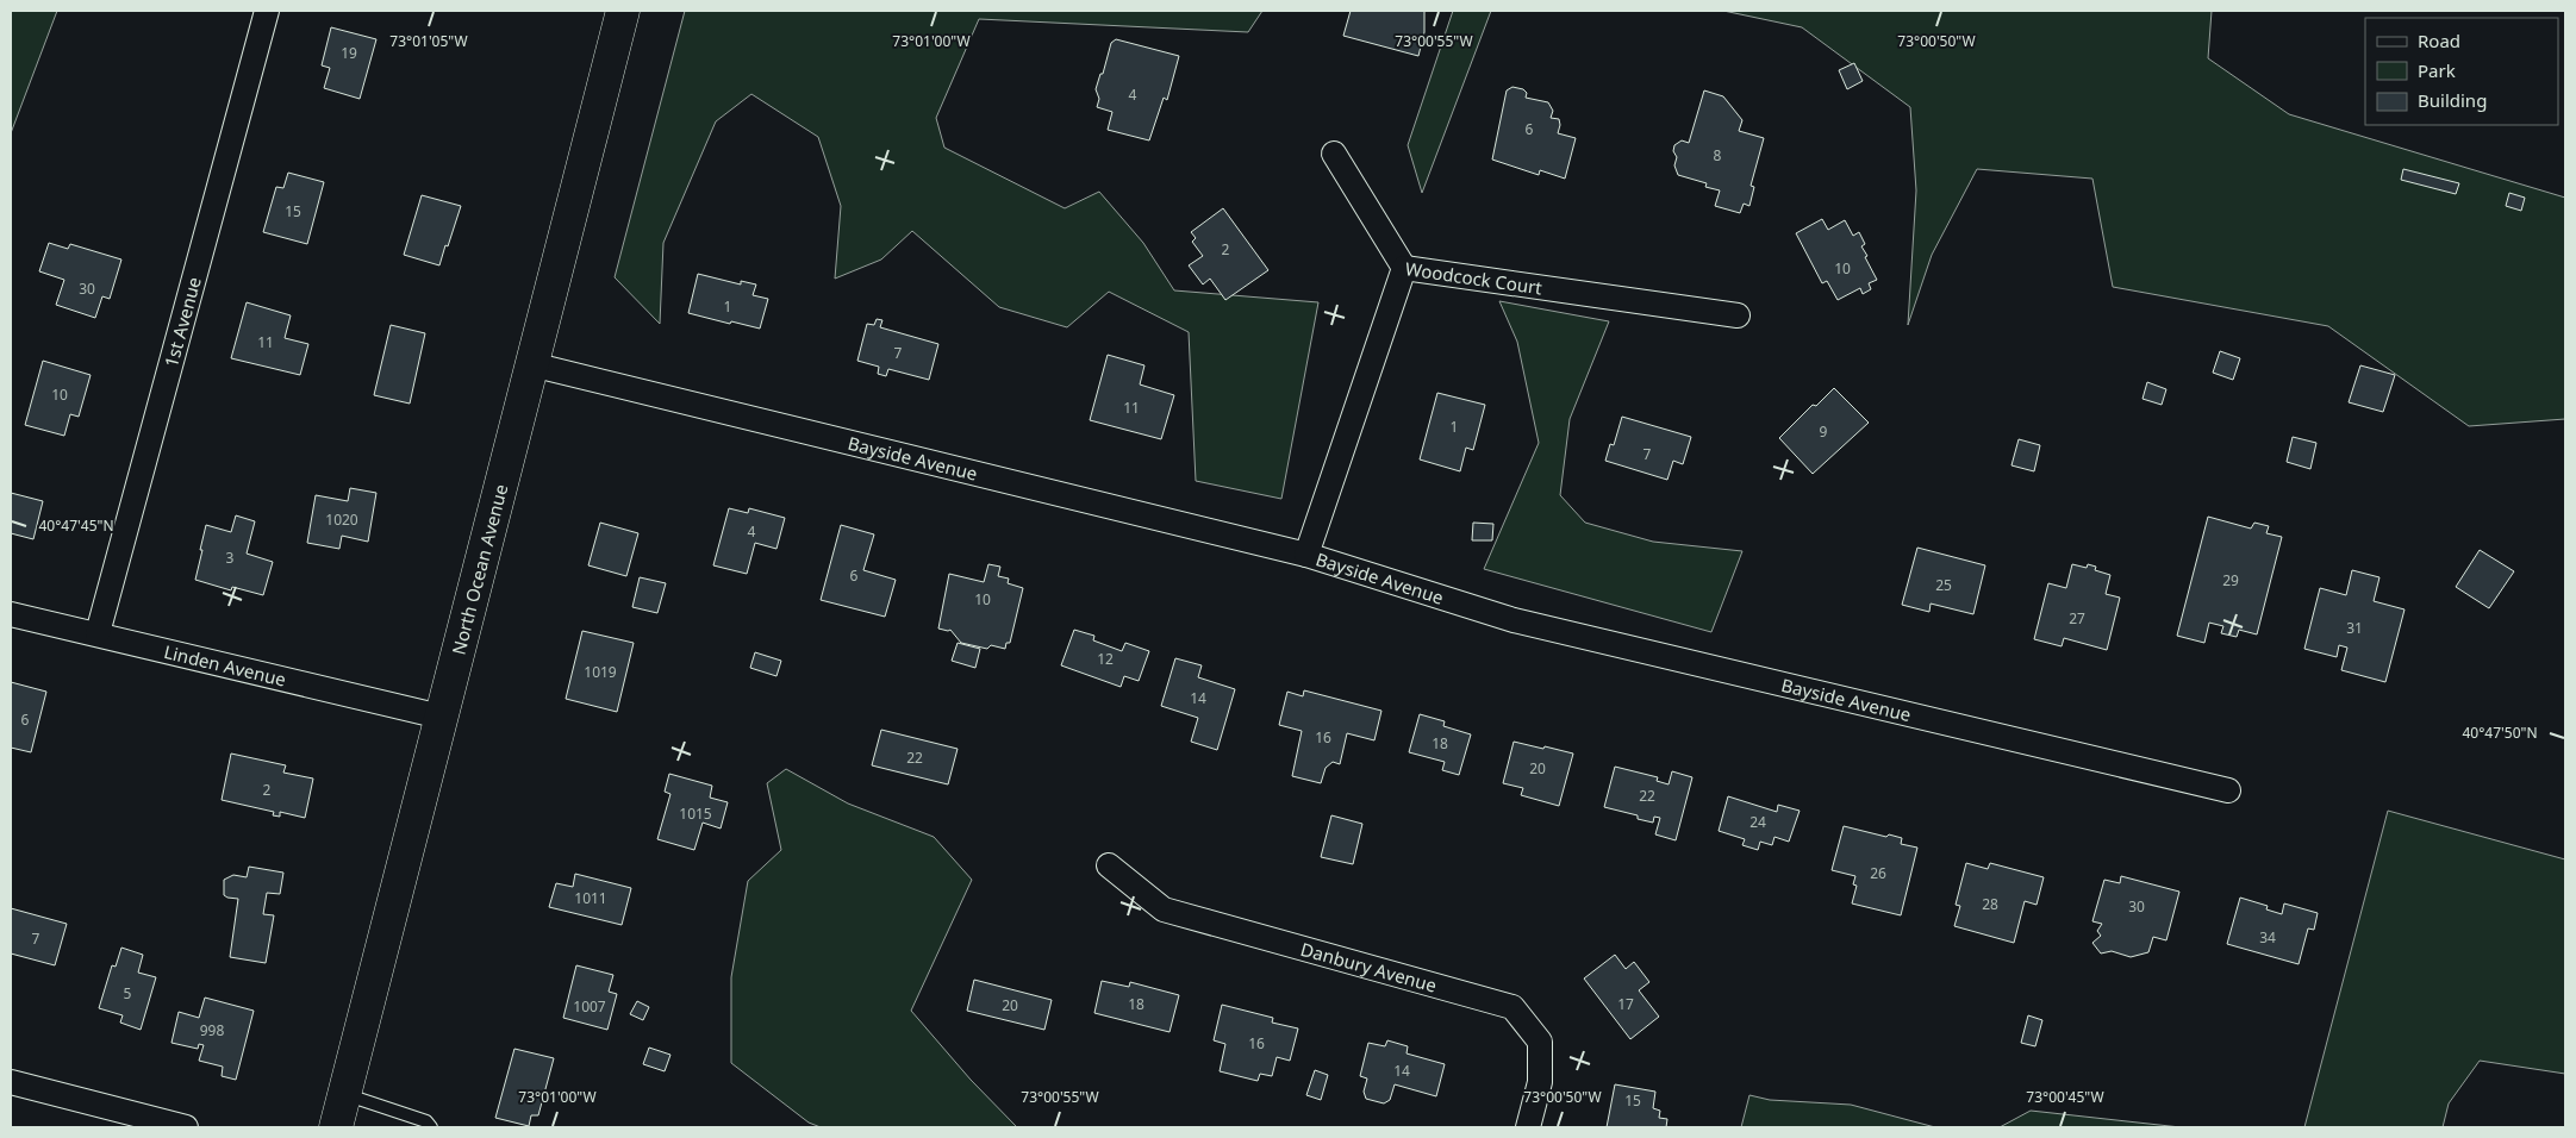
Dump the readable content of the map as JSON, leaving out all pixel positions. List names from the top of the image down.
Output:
{
  "streets": {
    "main road": ["North Ocean Avenue"],
    "street": [
      "Woodcock Court",
      "1st Avenue",
      "Bayside Avenue",
      "Linden Avenue",
      "Danbury Avenue"
    ]
  },
  "crossings": [
    ["Woodcock Court", "Bayside Avenue"],
    ["1st Avenue", "Linden Avenue"],
    ["Bayside Avenue", "North Ocean Avenue"],
    ["North Ocean Avenue", "Linden Avenue"]
  ],
  "house_numbers": [
    "19",
    "4",
    "6",
    "8",
    "15",
    "2",
    "10",
    "30",
    "1",
    "11",
    "7",
    "10",
    "11",
    "1",
    "9",
    "7",
    "1020",
    "4",
    "3",
    "6",
    "29",
    "25",
    "10",
    "27",
    "31",
    "12",
    "1019",
    "14",
    "6",
    "16",
    "18",
    "22",
    "20",
    "2",
    "22",
    "1015",
    "24",
    "26",
    "1011",
    "28",
    "30",
    "34",
    "7",
    "5",
    "18",
    "17",
    "20",
    "1007",
    "998",
    "16",
    "14",
    "15"
  ],
  "legend": ["Road", "Park", "Building"],
  "coordinates": [
    "73°01'05\"W",
    "73°01'00\"W",
    "73°00'55\"W",
    "73°00'50\"W",
    "40°47'45\"N",
    "40°47'50\"N",
    "73°00'45\"W"
  ]
}
